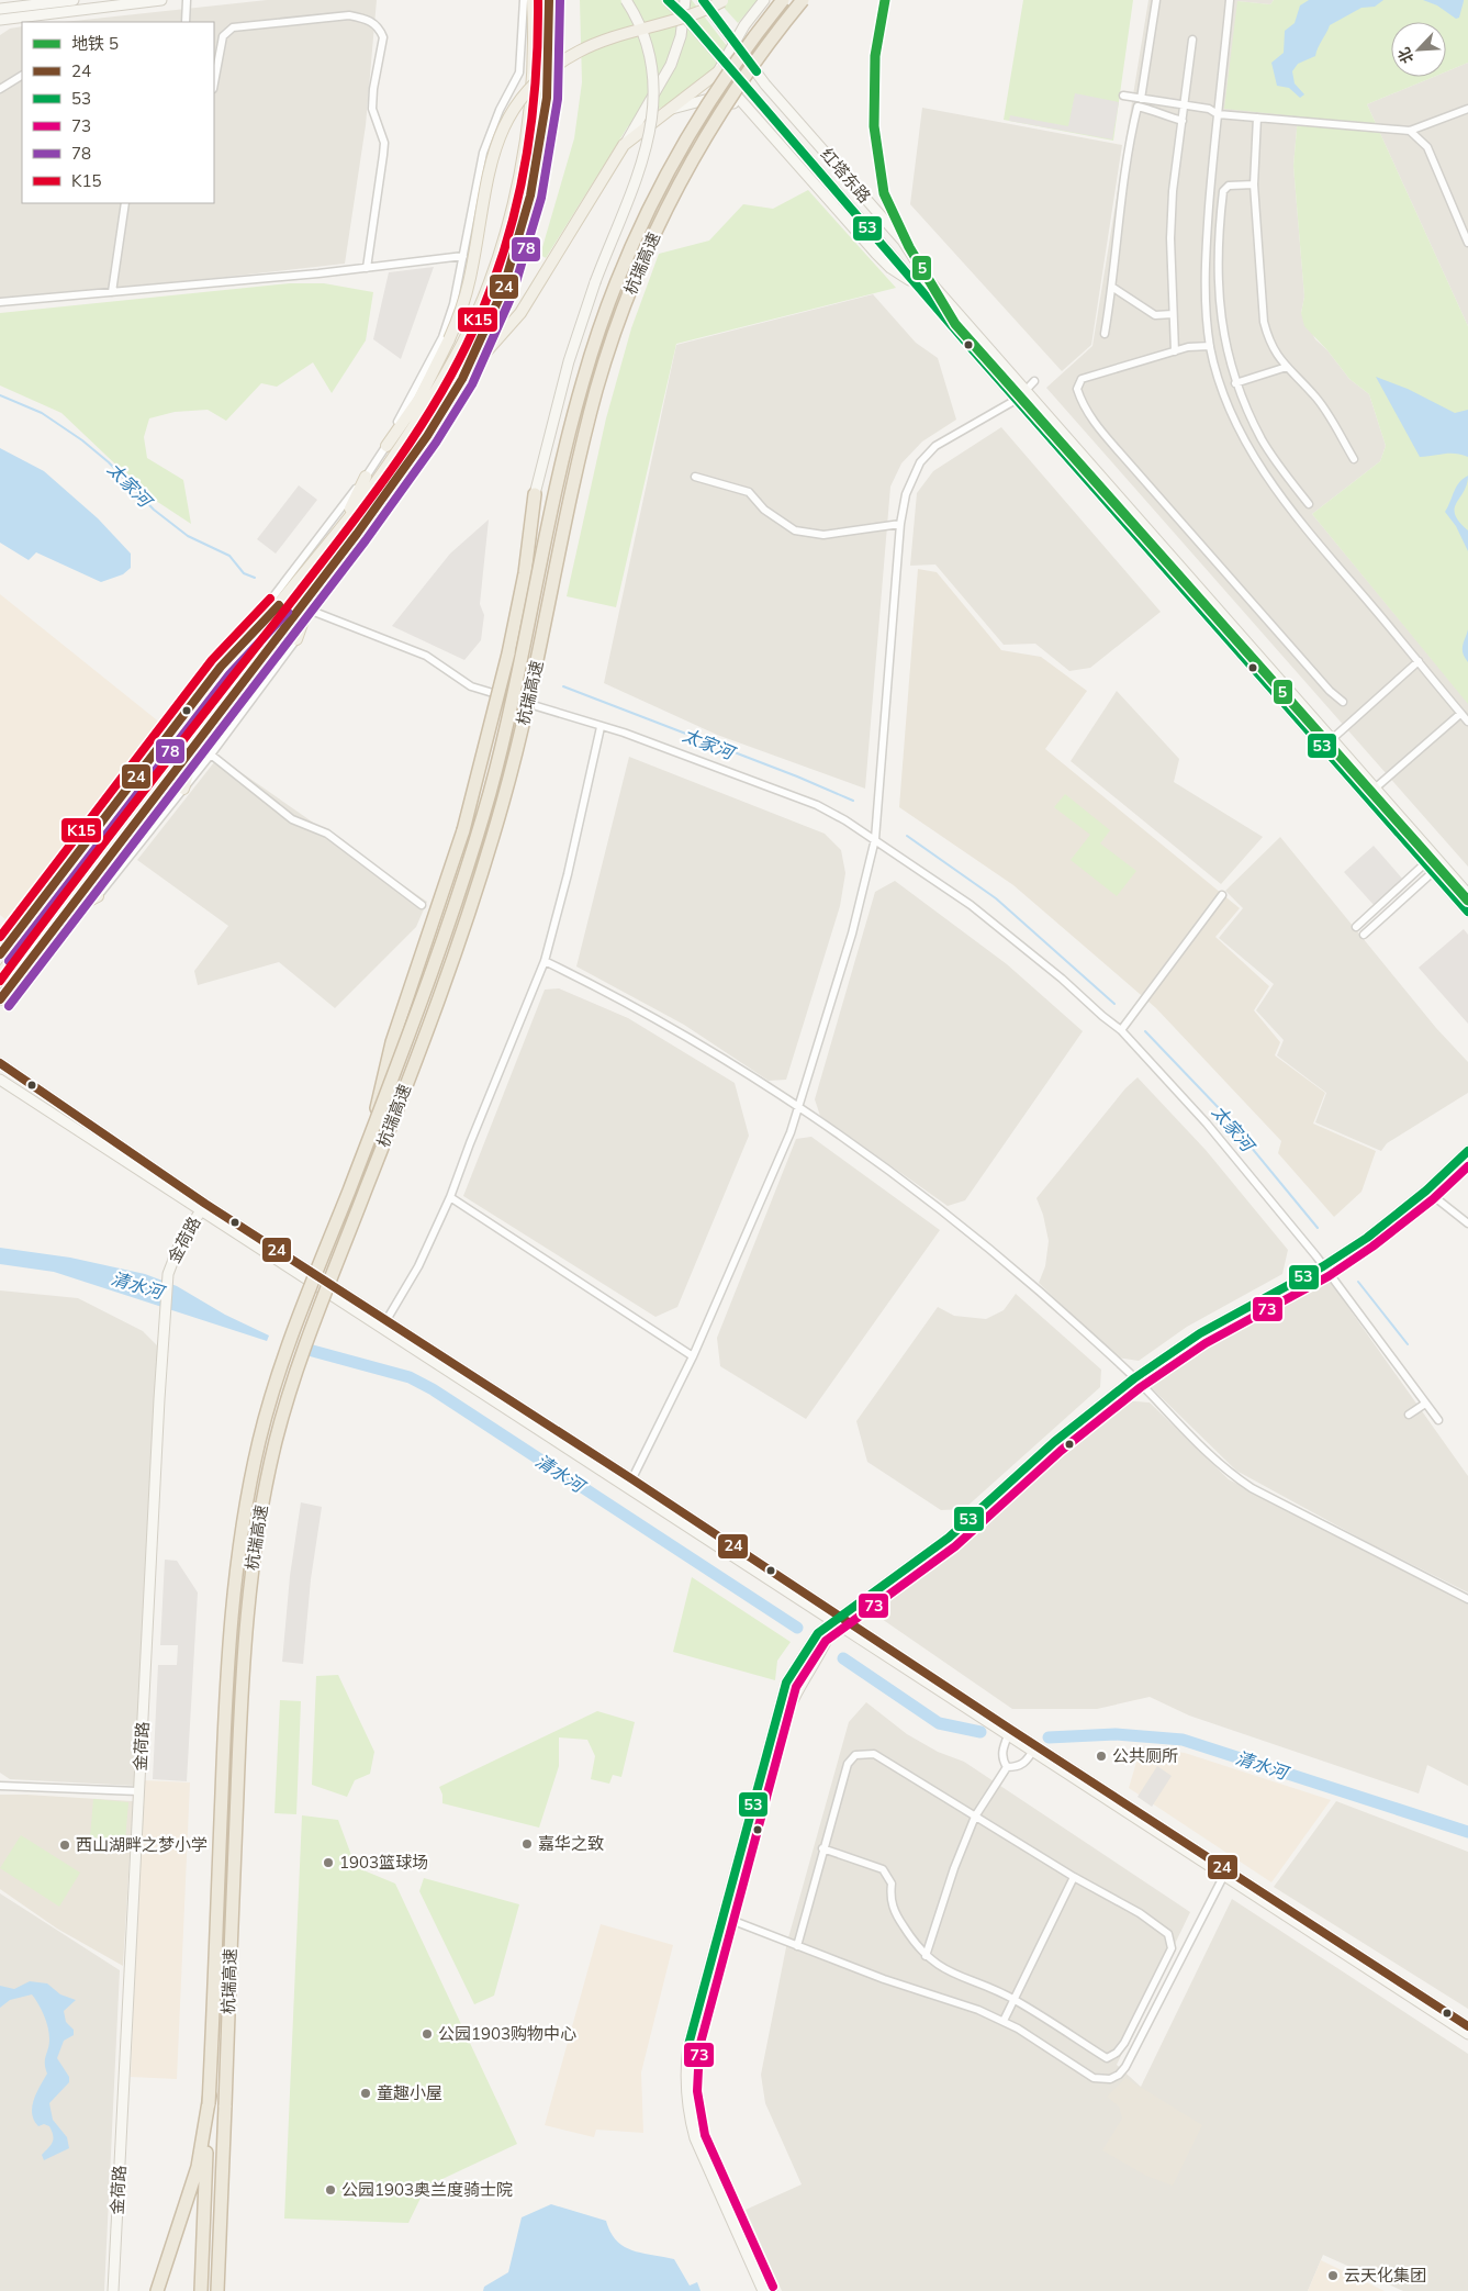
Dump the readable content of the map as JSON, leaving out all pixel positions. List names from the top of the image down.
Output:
{
  "streets": {
    "highway": ["杭瑞高速"],
    "main road": ["红塔东路", "金荷路"]
  },
  "water": ["太家河", "清水河"],
  "places": [
    "公共厕所",
    "嘉华之致",
    "西山湖畔之梦小学",
    "1903篮球场",
    "公园1903购物中心",
    "童趣小屋",
    "公园1903奥兰度骑士院",
    "云天化集团"
  ],
  "lines": [
    "metro line 5",
    "transit line 24",
    "transit line 53",
    "transit line 78",
    "transit line K15",
    "transit line 73"
  ],
  "legend": [
    "地铁 5",
    "24",
    "53",
    "73",
    "78",
    "K15"
  ],
  "north": "bottom left"
}
